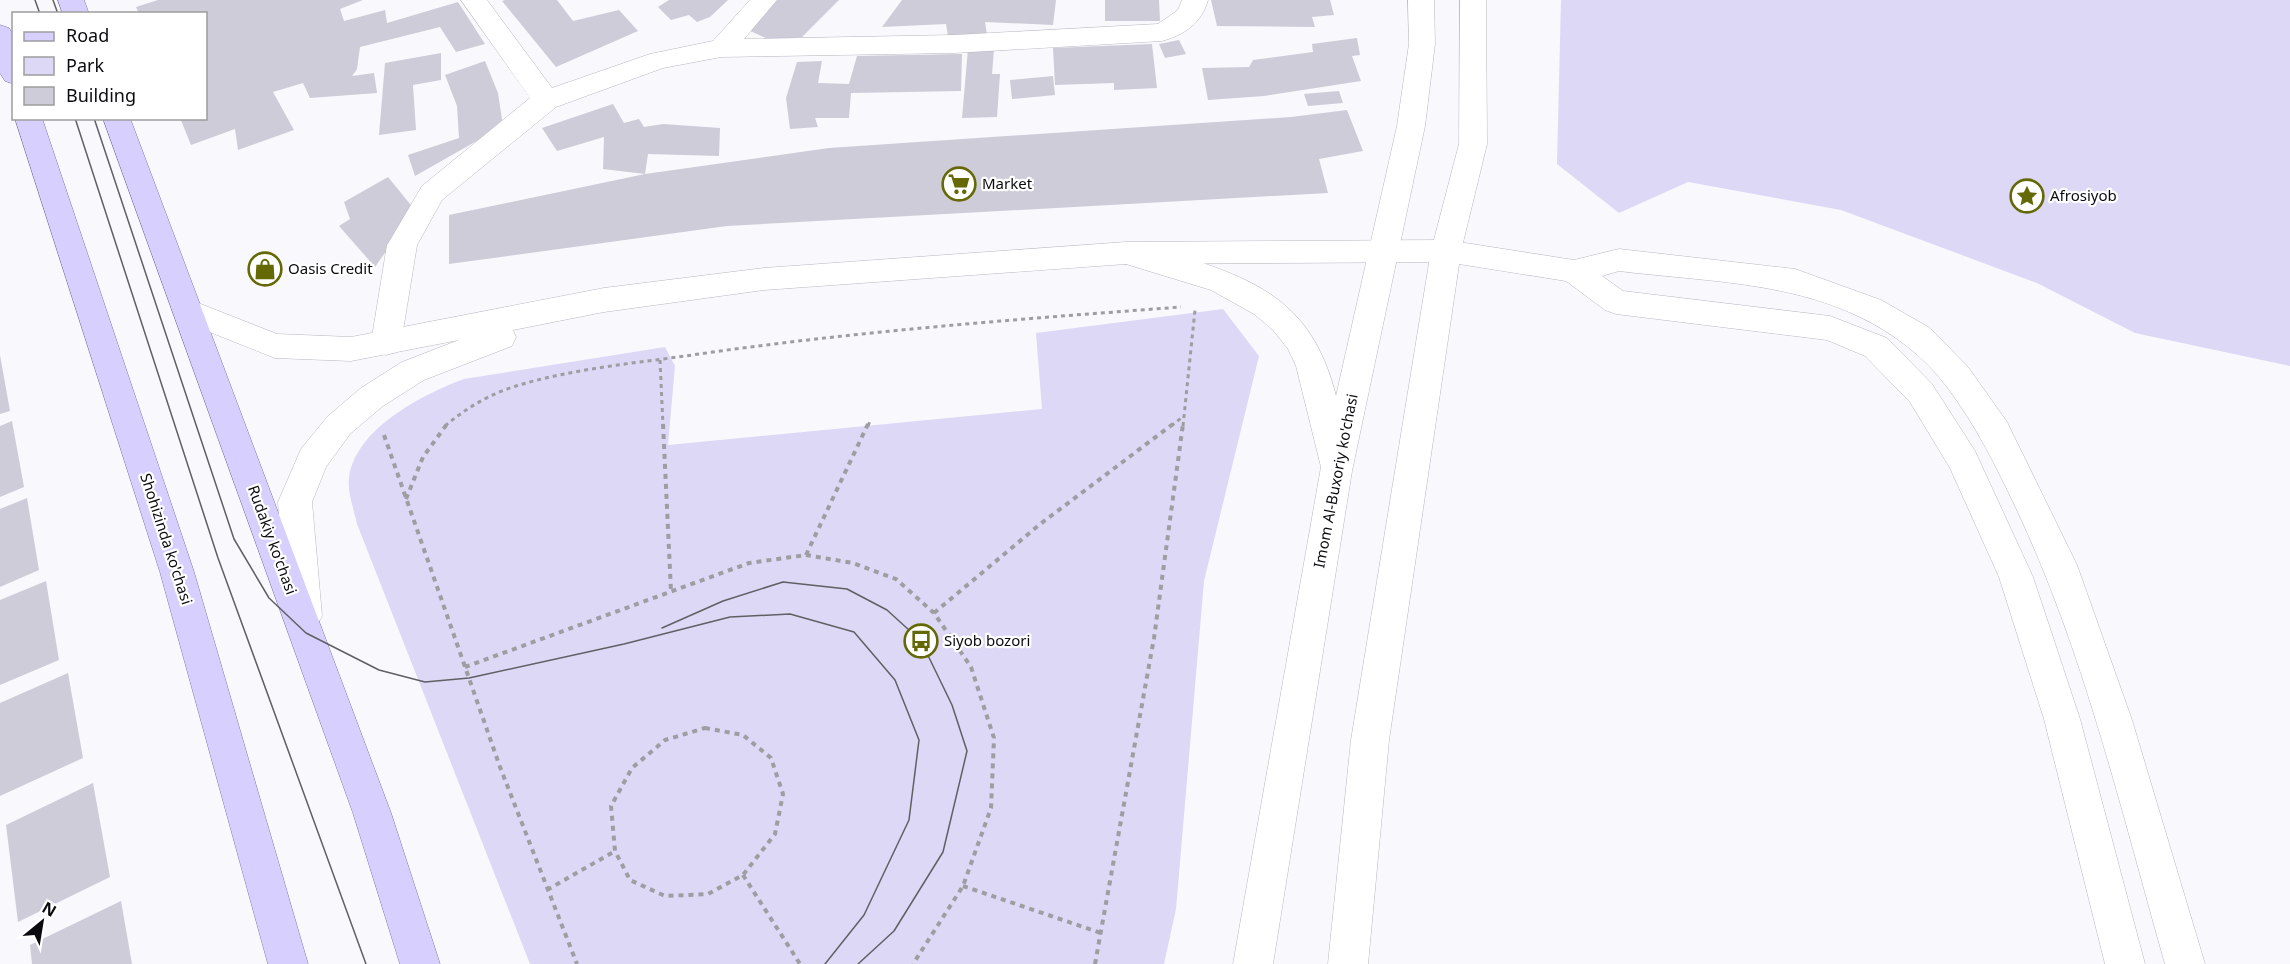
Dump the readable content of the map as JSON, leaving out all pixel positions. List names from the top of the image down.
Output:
{
  "streets": {
    "main road": ["Shohizinda ko'chasi", "Rudakiy ko'chasi"],
    "street": ["Imom Al-Buxoriy ko'chasi"]
  },
  "places": {
    "supermarket": ["Market"],
    "place": ["Afrosiyob"],
    "shop": ["Oasis Credit"],
    "bus stop": ["Siyob bozori"]
  },
  "legend": ["Road", "Park", "Building"],
  "north": "top right"
}
